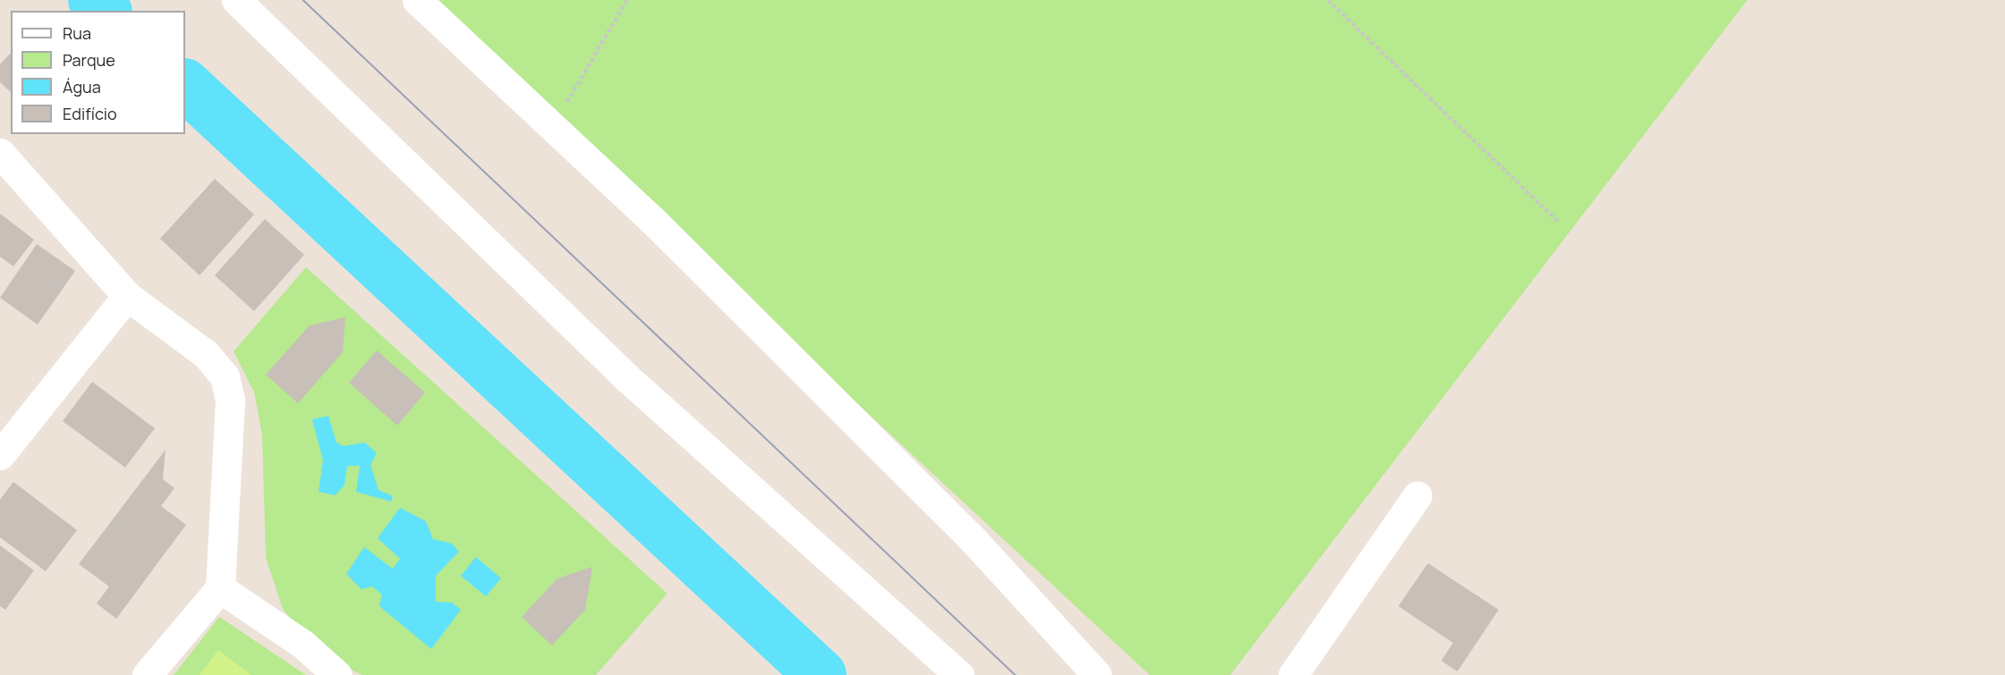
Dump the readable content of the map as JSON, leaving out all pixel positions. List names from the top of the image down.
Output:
{
  "legend": [
    "Rua",
    "Parque",
    "Água",
    "Edifício"
  ]
}
